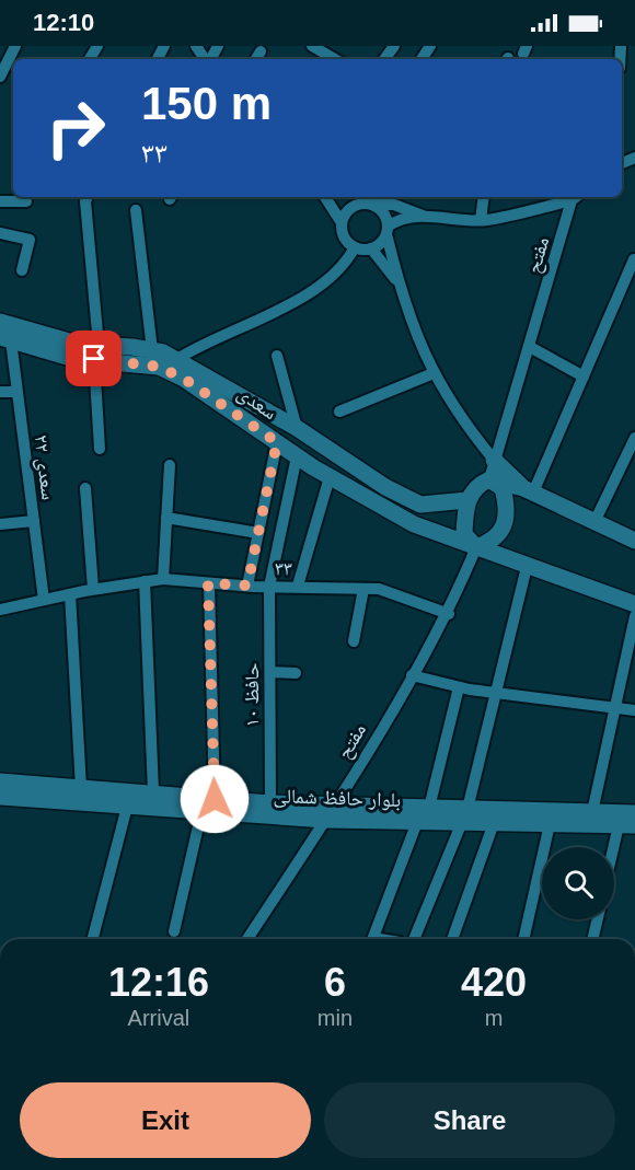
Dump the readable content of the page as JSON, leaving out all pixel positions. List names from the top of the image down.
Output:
{
  "streets": {
    "street": [
      "مفتح",
      "سعدی",
      "سعدی ۲۲",
      "۳۳",
      "حافظ ۱۰",
      "بلوار حافظ شمالی"
    ]
  },
  "crossings": [
    ["مفتح", "سعدی"],
    ["مفتح", "۳۳"],
    ["مفتح", "بلوار حافظ شمالی"],
    ["سعدی", "سعدی ۲۲"],
    ["سعدی", "حافظ ۱۰"],
    ["سعدی ۲۲", "۳۳"],
    ["۳۳", "حافظ ۱۰"],
    ["حافظ ۱۰", "بلوار حافظ شمالی"]
  ],
  "page": {
    "status": "12:10",
    "turn": ["150 m", "۳۳"],
    "eta": [
      "12:16",
      "Arrival",
      "6",
      "min",
      "420",
      "m"
    ],
    "buttons": ["Exit", "Share"]
  }
}
